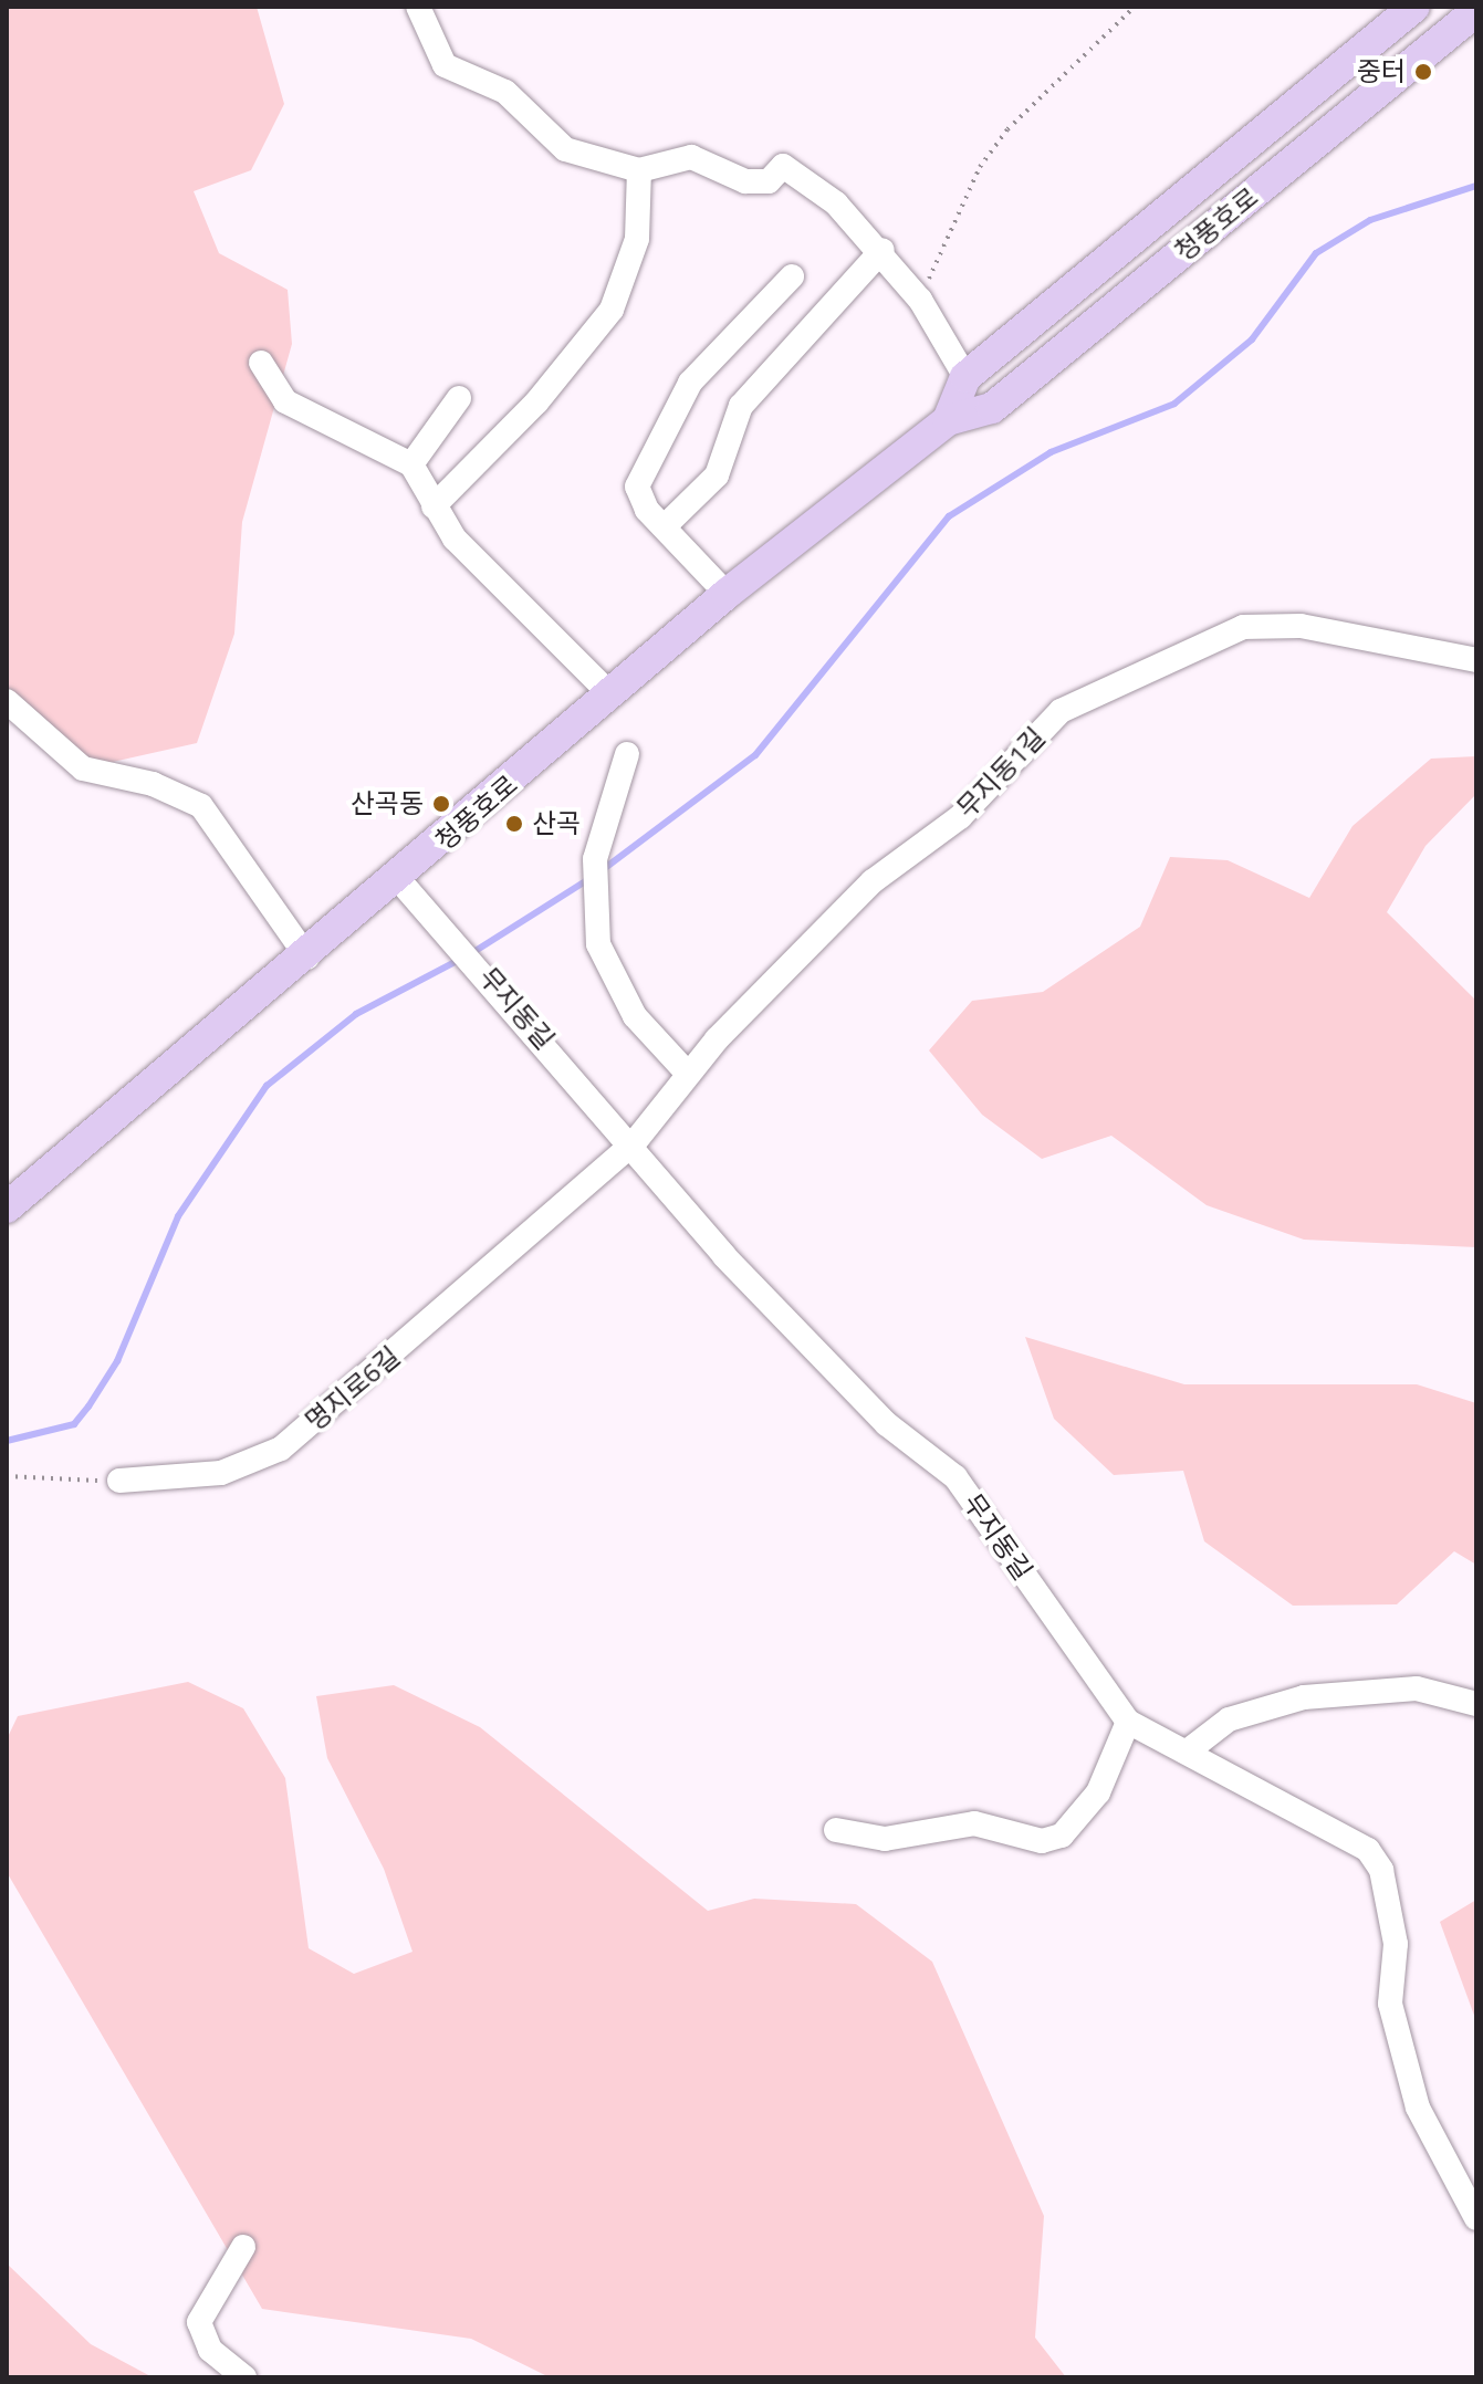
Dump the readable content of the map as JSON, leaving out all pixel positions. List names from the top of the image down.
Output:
{
  "streets": {
    "main road": ["청풍호로"],
    "street": ["무지동1길", "무지동길", "명지로6길"]
  },
  "crossings": [
    ["청풍호로", "무지동길"],
    ["무지동1길", "무지동길"],
    ["무지동1길", "명지로6길"],
    ["무지동길", "명지로6길"]
  ],
  "places": ["중터", "산곡동", "산곡"]
}
